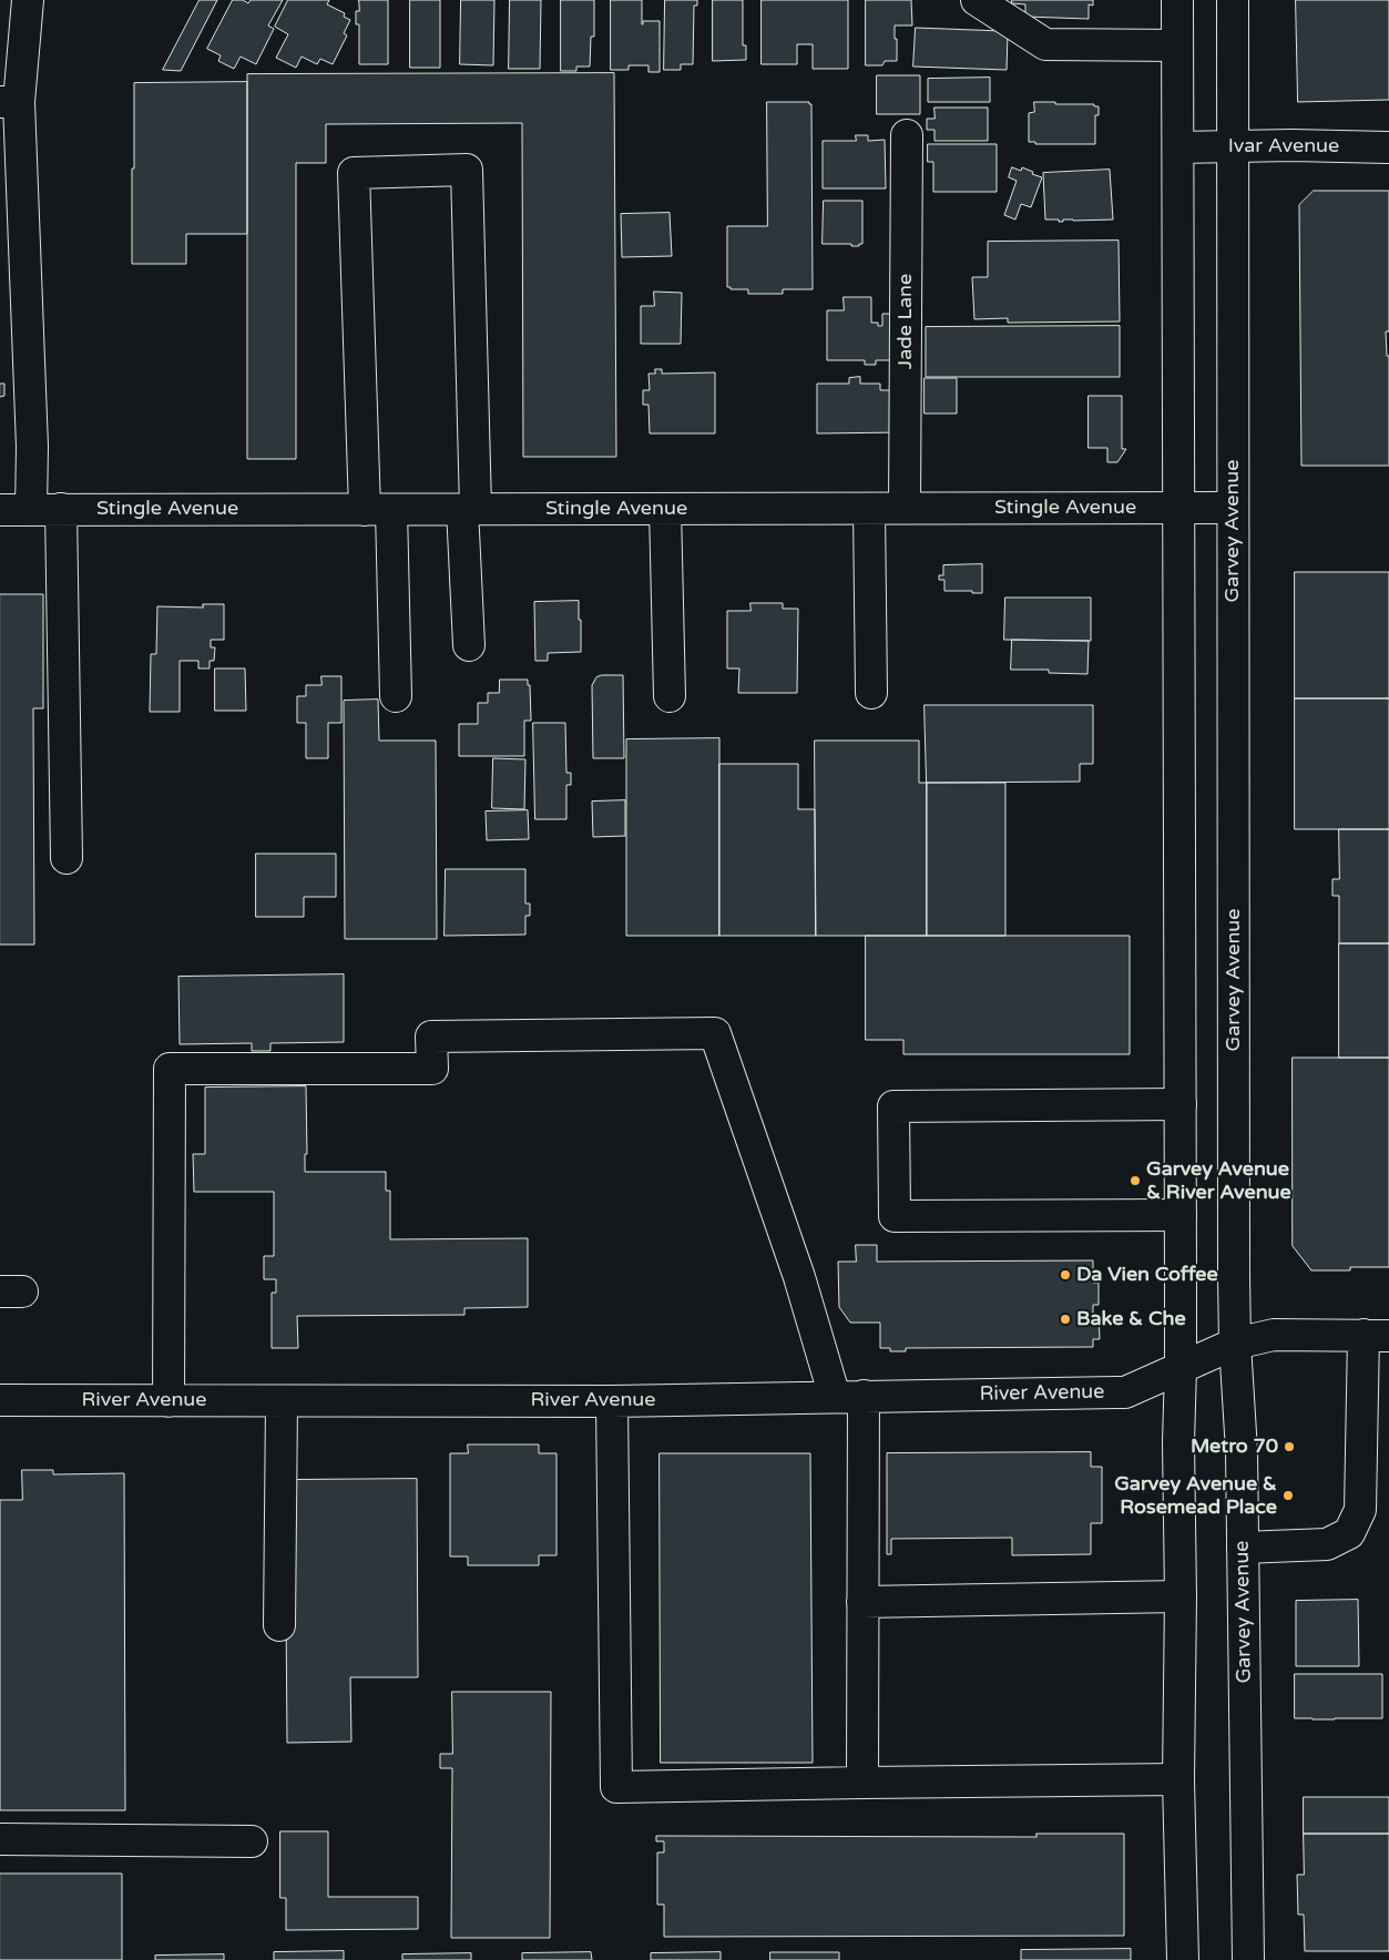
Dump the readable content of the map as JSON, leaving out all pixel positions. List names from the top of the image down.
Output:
{
  "streets": {
    "main road": [
      "Ivar Avenue",
      "Jade Lane",
      "Stingle Avenue",
      "Garvey Avenue",
      "River Avenue"
    ]
  },
  "crossings": [
    ["Ivar Avenue", "Garvey Avenue"],
    ["Jade Lane", "Stingle Avenue"],
    ["Stingle Avenue", "Garvey Avenue"],
    ["Garvey Avenue", "River Avenue"]
  ],
  "places": [
    "Garvey Avenue & River Avenue",
    "Da Vien Coffee",
    "Bake & Che",
    "Metro 70",
    "Garvey Avenue & Rosemead Place"
  ]
}
